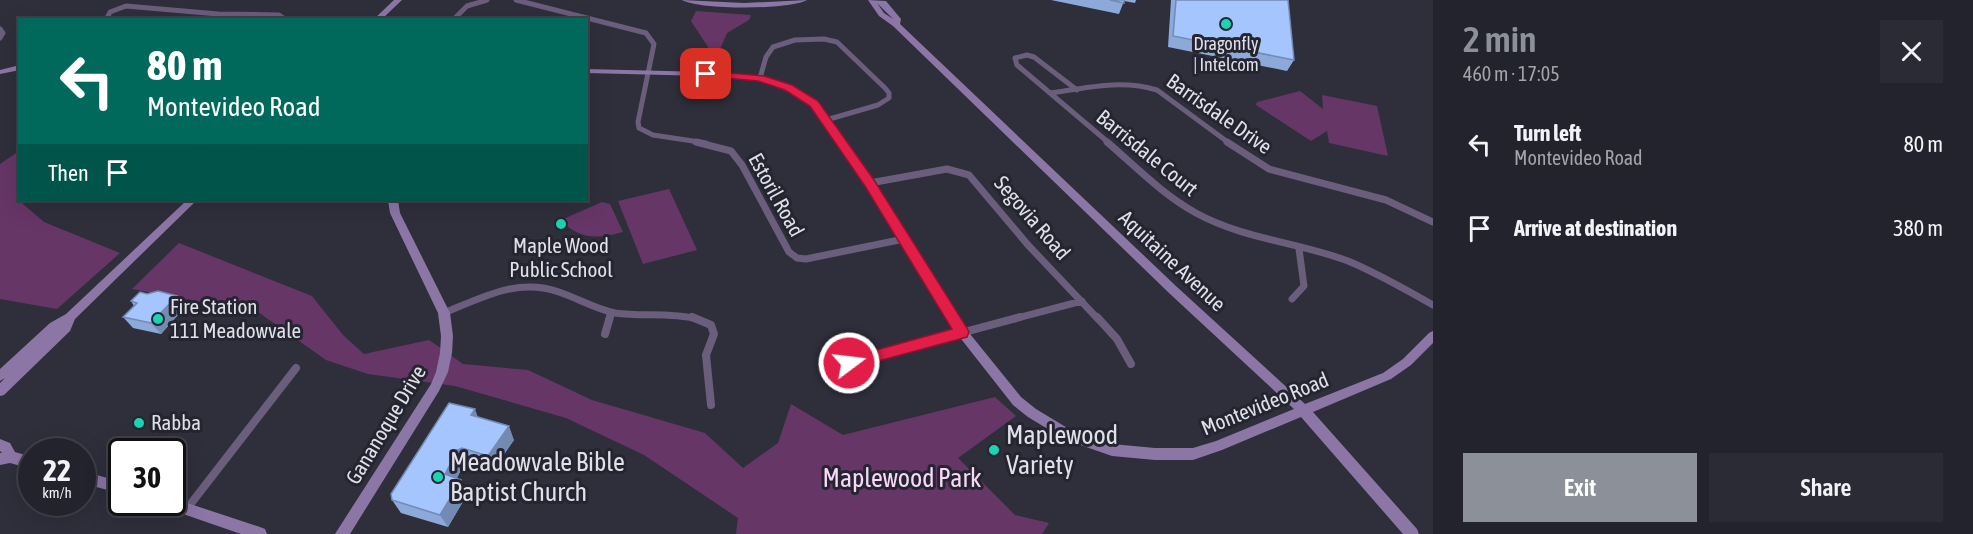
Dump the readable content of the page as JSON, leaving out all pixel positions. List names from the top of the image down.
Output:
{
  "streets": {
    "street": [
      "Barrisdale Drive",
      "Barrisdale Court",
      "Estoril Road",
      "Segovia Road",
      "Aquitaine Avenue",
      "Montevideo Road",
      "Gananoque Drive"
    ]
  },
  "crossings": [
    ["Barrisdale Drive", "Barrisdale Court"],
    ["Estoril Road", "Montevideo Road"],
    ["Segovia Road", "Montevideo Road"],
    ["Aquitaine Avenue", "Montevideo Road"]
  ],
  "parks": ["Maplewood Park"],
  "places": [
    "Dragonfly | Intelcom",
    "Maple Wood Public School",
    "Fire Station 111 Meadowvale",
    "Rabba",
    "Maplewood Variety",
    "Meadowvale Bible Baptist Church"
  ],
  "page": {
    "heading": ["2 min", "460 m · 17:05"],
    "turn": ["80 m", "Montevideo Road"],
    "list": [
      {
        "name": "Turn left",
        "note": "Montevideo Road",
        "value": "80 m"
      },
      {
        "name": "Arrive at destination",
        "value": "380 m"
      }
    ],
    "then": "Then",
    "speed": "22 km/h",
    "limit": "30",
    "buttons": ["Exit", "Share"]
  }
}
